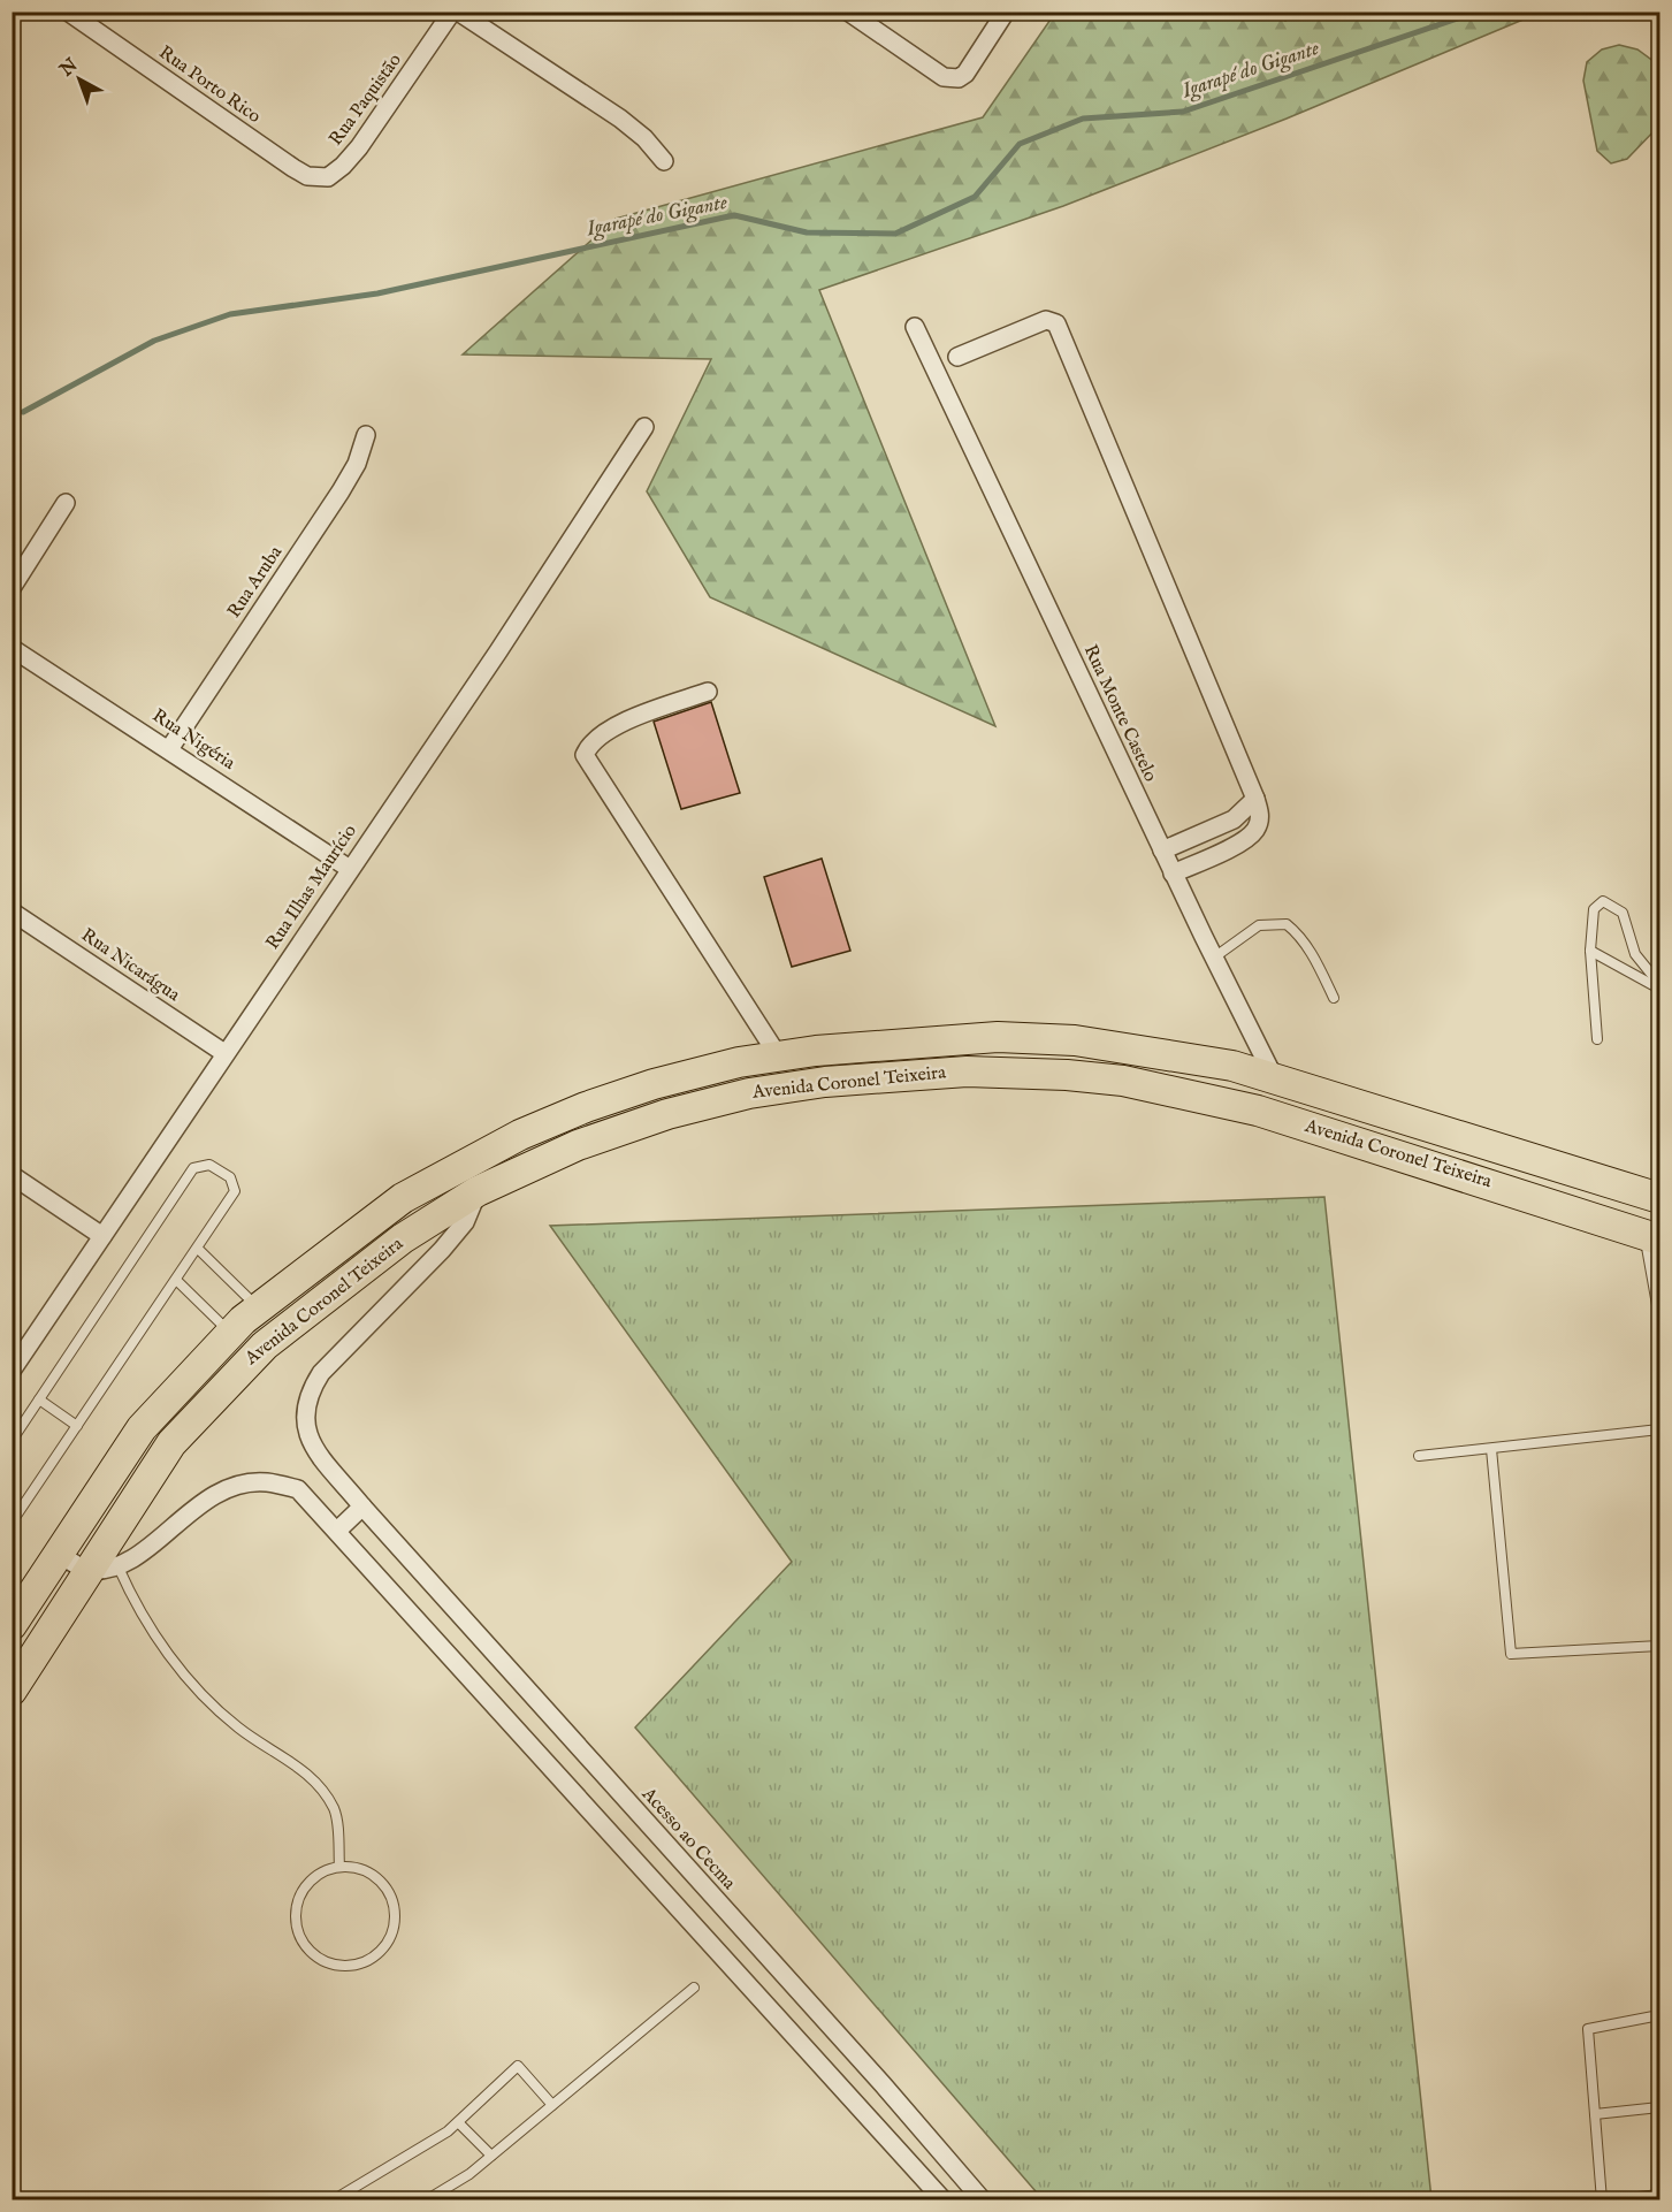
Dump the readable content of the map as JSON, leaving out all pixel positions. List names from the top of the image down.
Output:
{
  "streets": {
    "highway": ["Avenida Coronel Teixeira"],
    "street": [
      "Rua Porto Rico",
      "Rua Paquistão",
      "Rua Aruba",
      "Rua Monte Castelo",
      "Rua Nigéria",
      "Rua Ilhas Maurício",
      "Rua Nicarágua",
      "Acesso ao Cecma"
    ]
  },
  "crossings": [
    ["Rua Porto Rico", "Rua Paquistão"],
    ["Rua Aruba", "Rua Nigéria"],
    ["Rua Monte Castelo", "Avenida Coronel Teixeira"],
    ["Rua Nigéria", "Rua Ilhas Maurício"],
    ["Rua Ilhas Maurício", "Rua Nicarágua"],
    ["Avenida Coronel Teixeira", "Acesso ao Cecma"]
  ],
  "water": ["Igarapé do Gigante"],
  "north": "top left"
}
